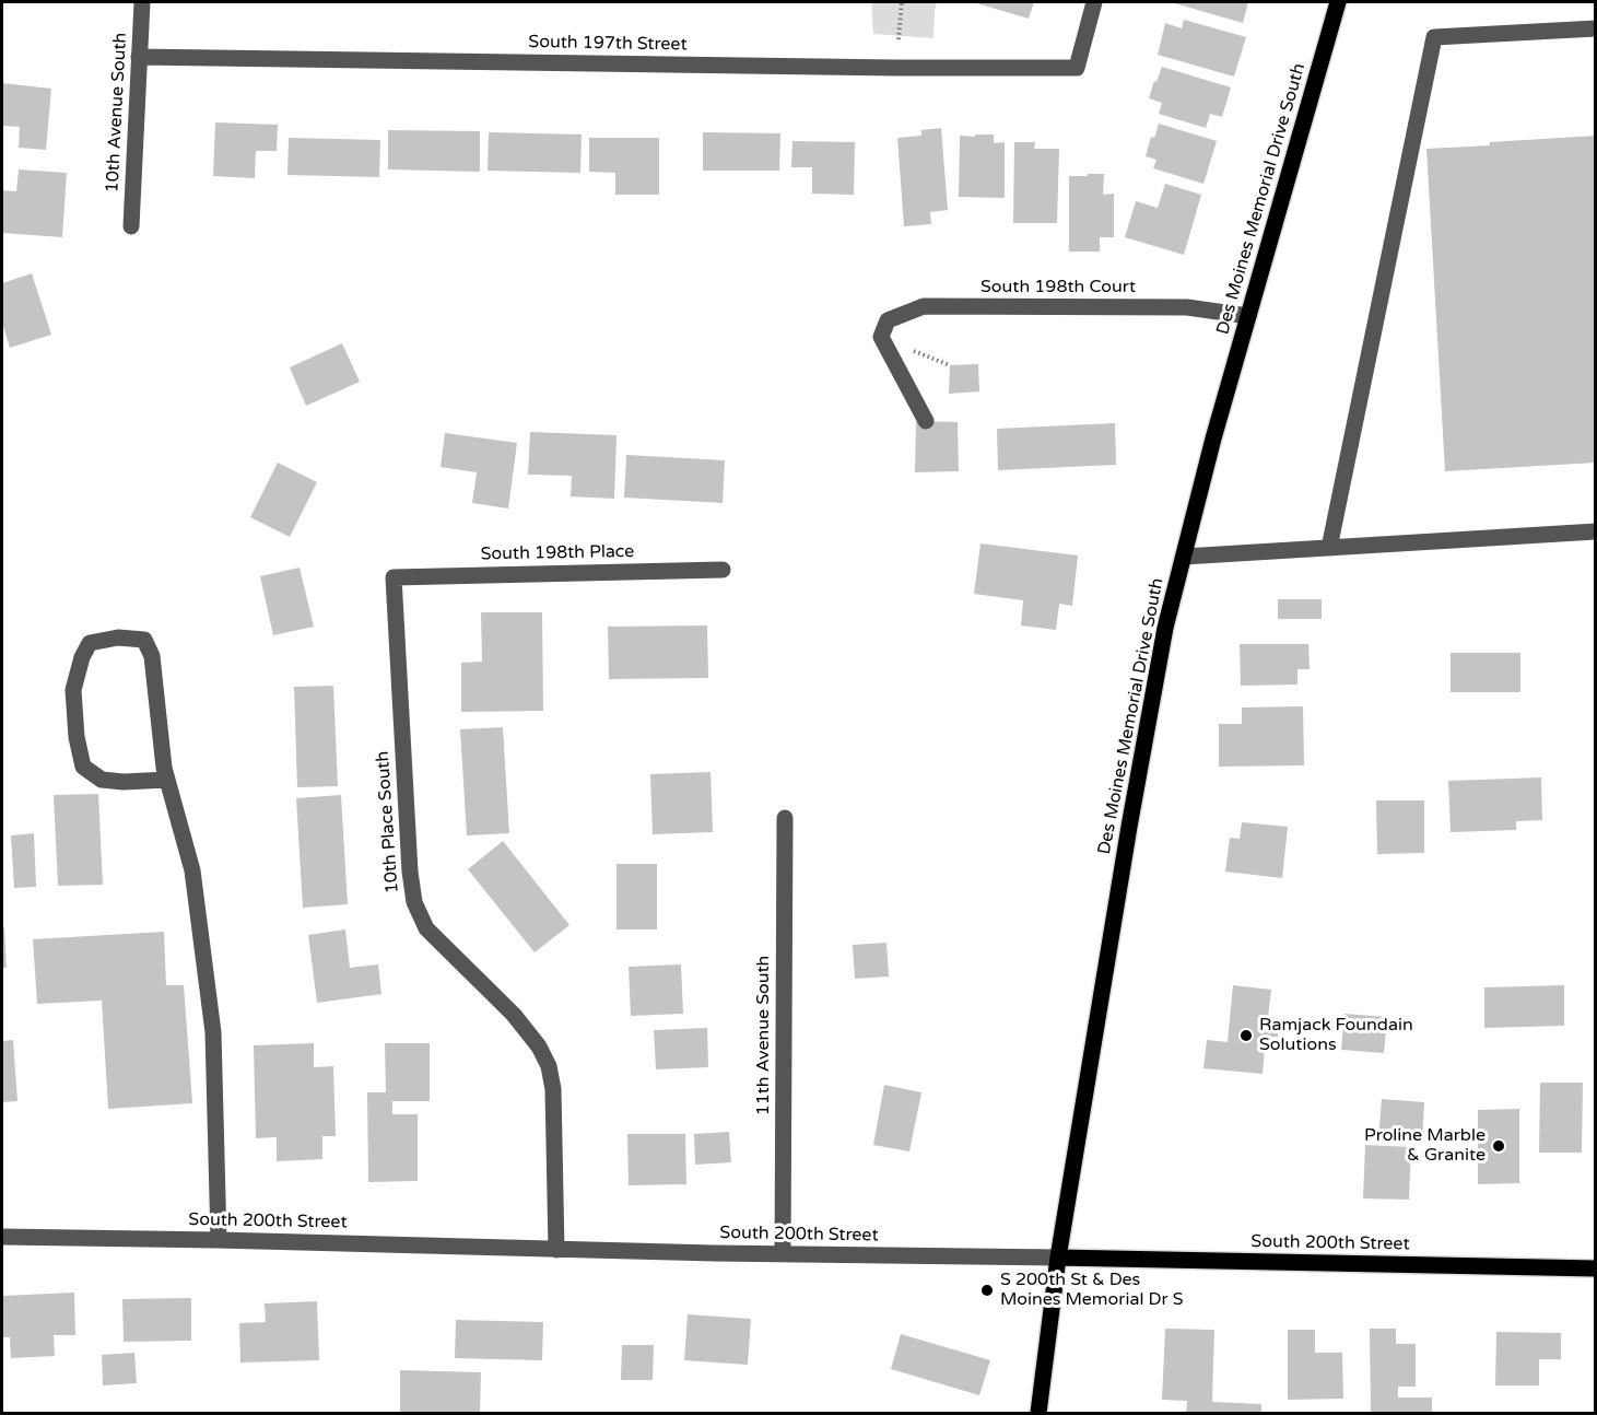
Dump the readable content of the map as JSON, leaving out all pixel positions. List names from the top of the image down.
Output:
{
  "streets": {
    "main road": ["Des Moines Memorial Drive South", "South 200th Street"],
    "street": [
      "South 197th Street",
      "10th Avenue South",
      "South 198th Court",
      "South 198th Place",
      "10th Place South",
      "11th Avenue South"
    ]
  },
  "crossings": [
    ["South 197th Street", "10th Avenue South"],
    ["Des Moines Memorial Drive South", "South 198th Court"],
    ["Des Moines Memorial Drive South", "South 200th Street"],
    ["South 198th Place", "10th Place South"],
    ["10th Place South", "South 200th Street"],
    ["11th Avenue South", "South 200th Street"]
  ],
  "places": ["Ramjack Foundain Solutions", "Proline Marble & Granite", "S 200th St & Des Moines Memorial Dr S"]
}
